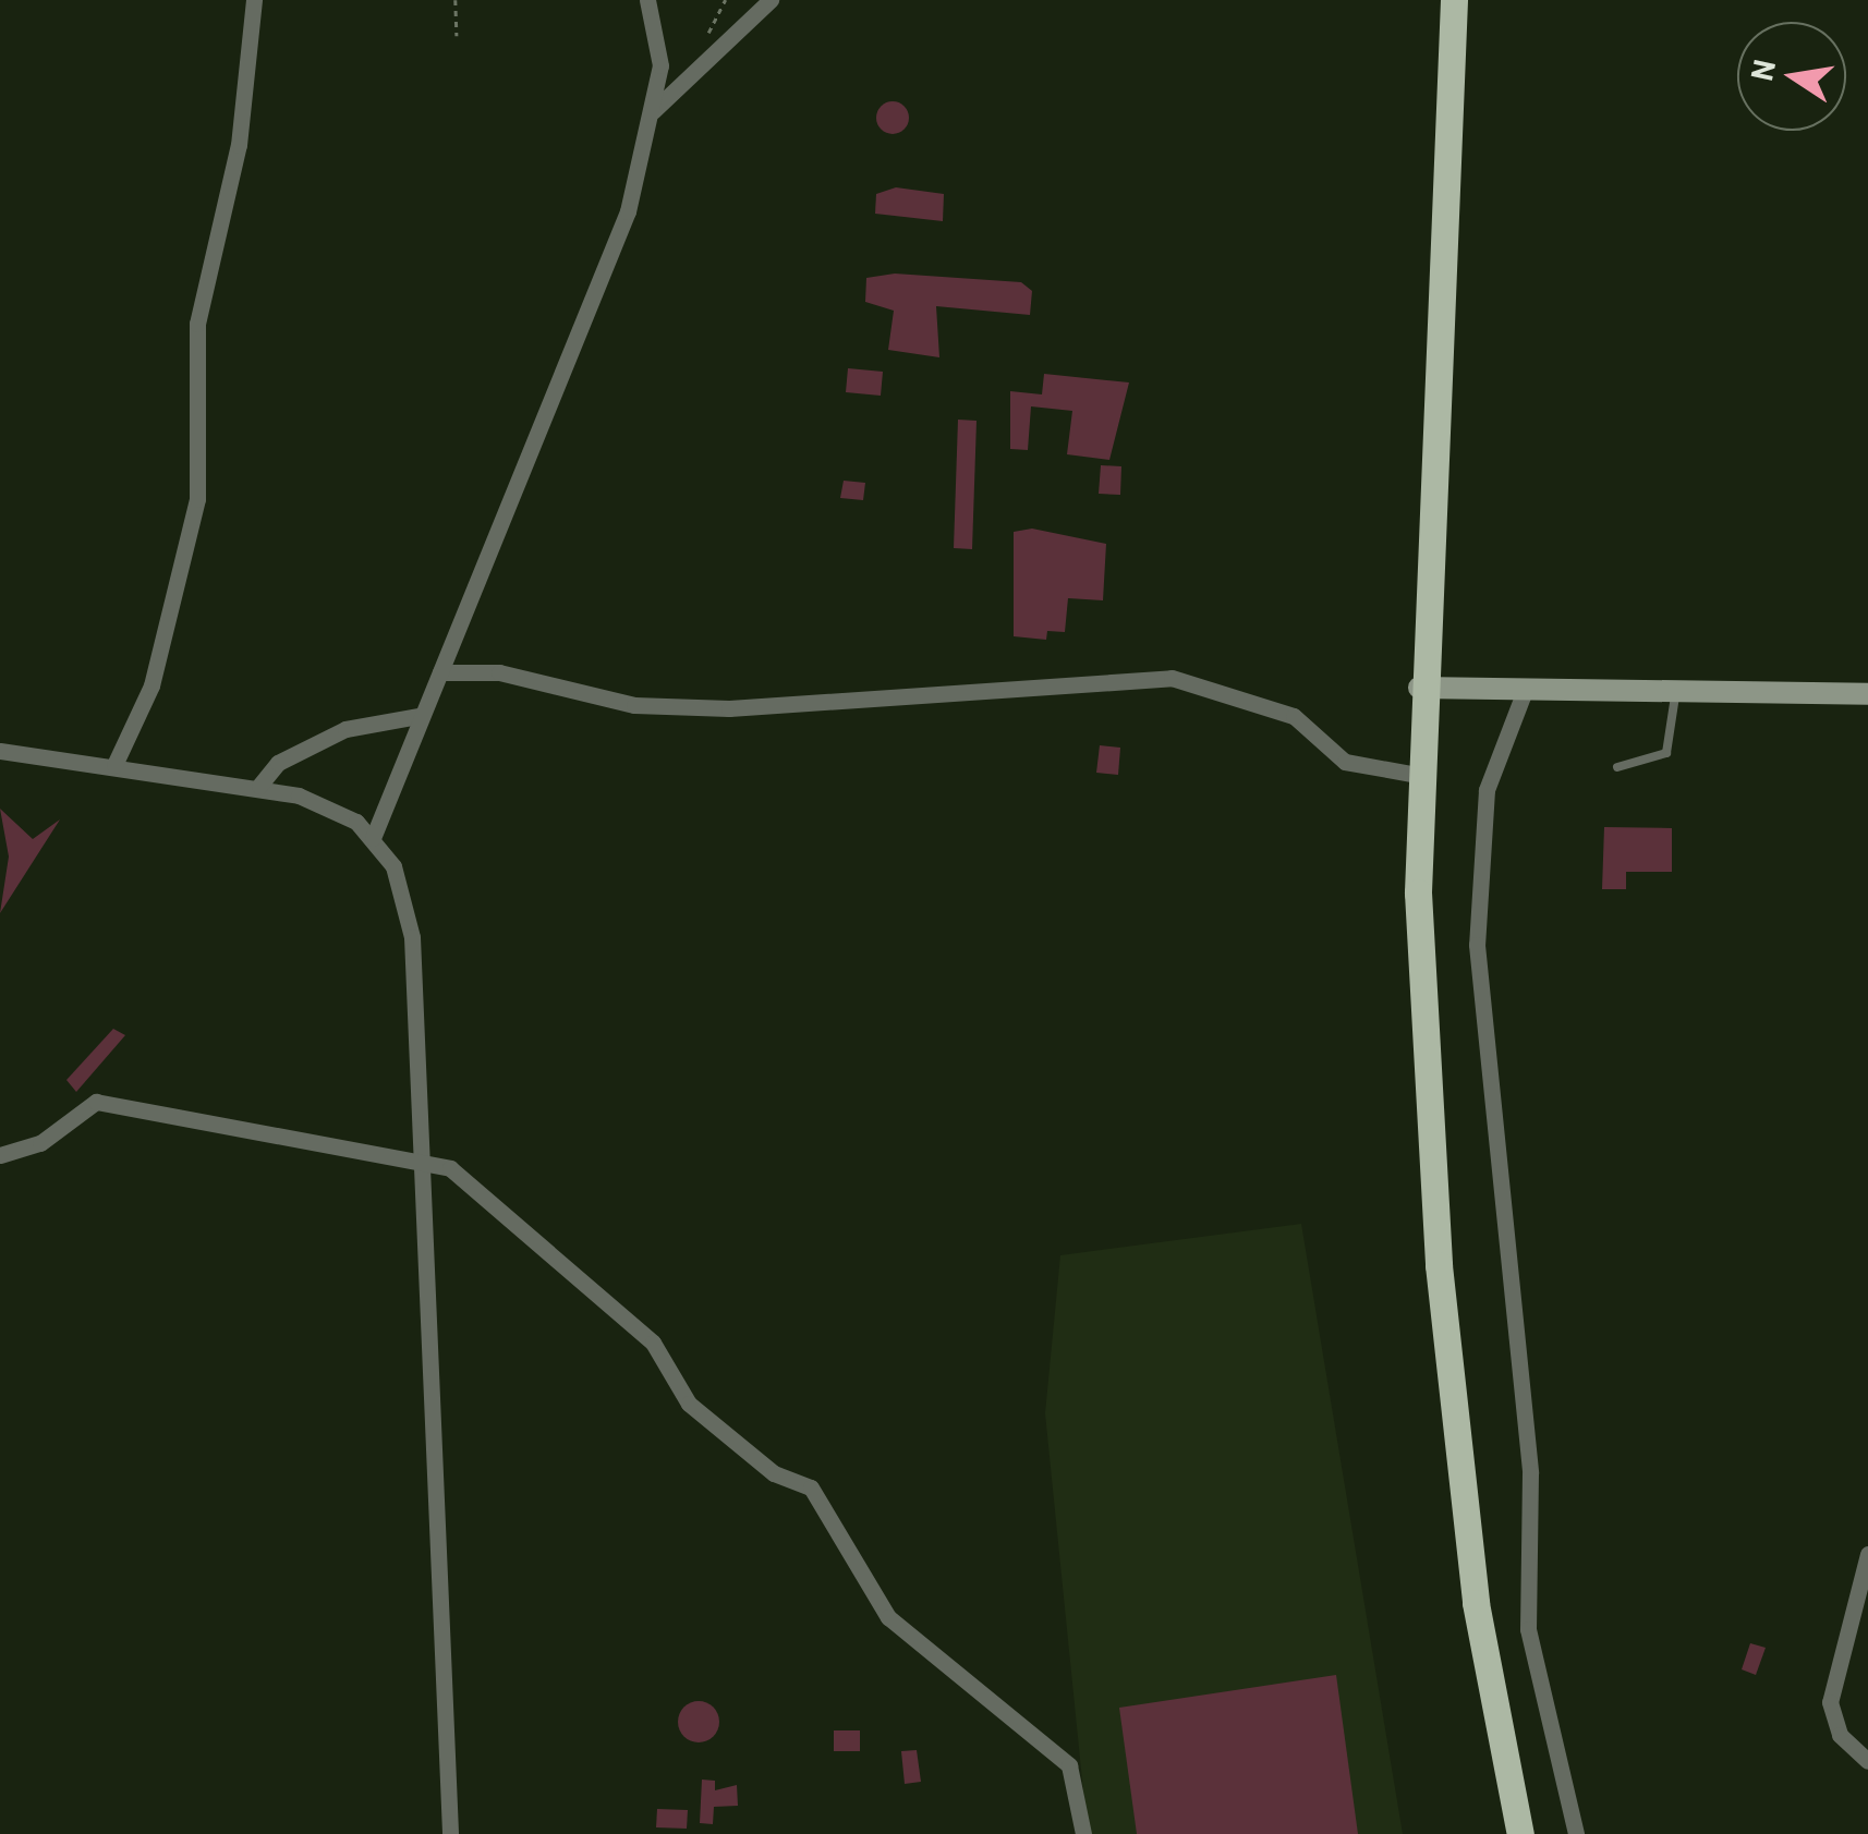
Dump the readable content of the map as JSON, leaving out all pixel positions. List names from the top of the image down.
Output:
{
  "north": "left"
}
